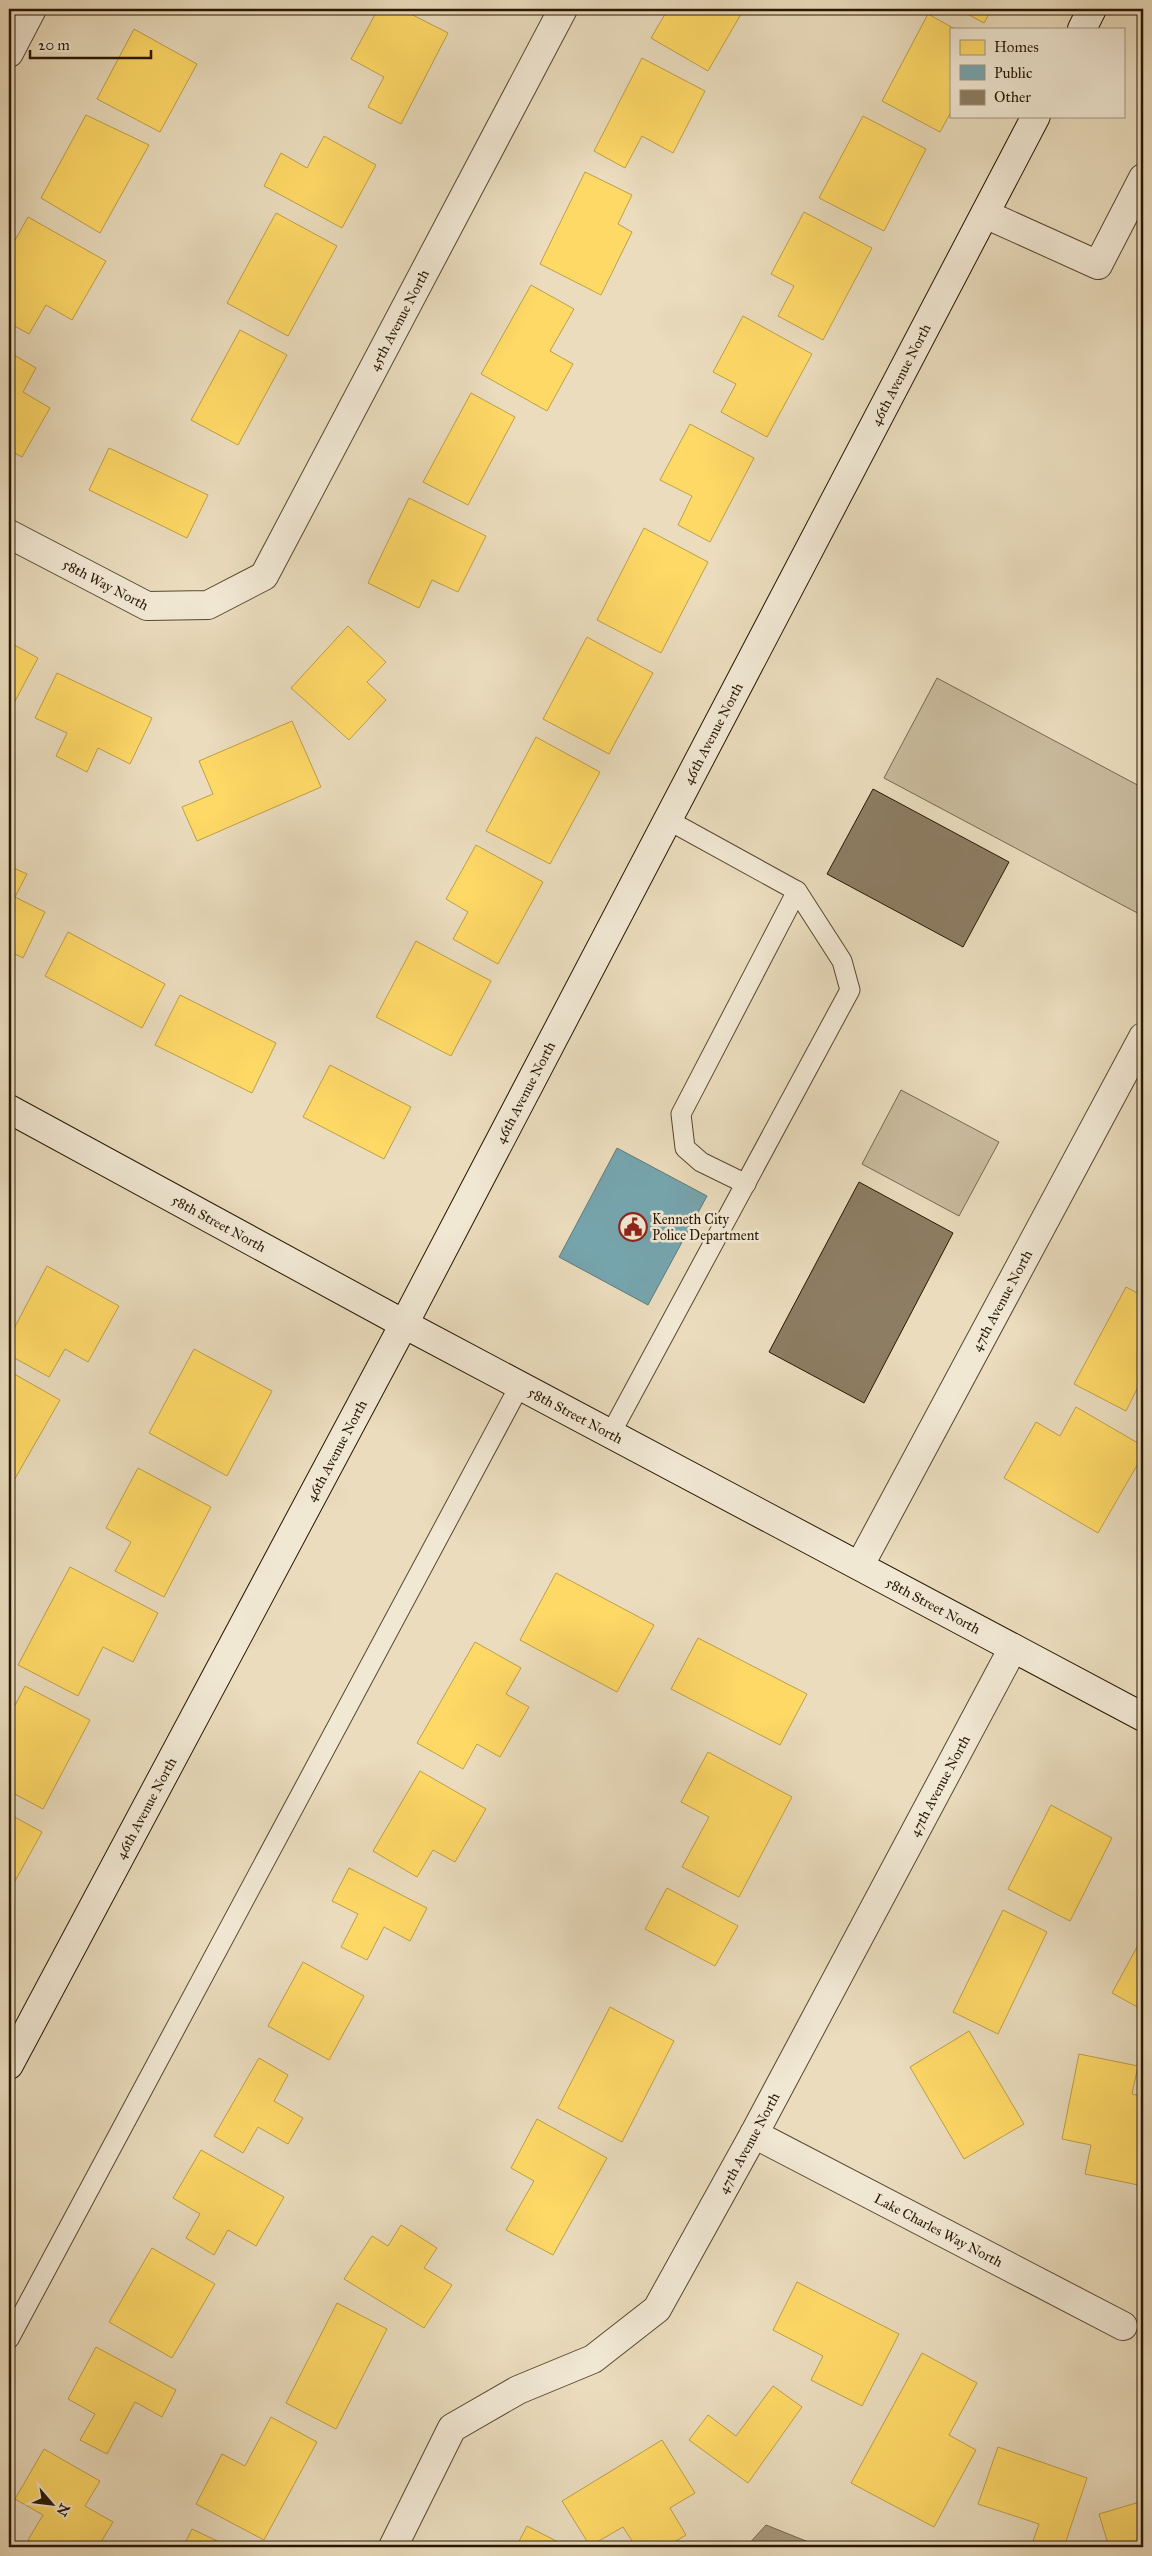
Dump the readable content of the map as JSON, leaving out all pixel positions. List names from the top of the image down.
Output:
{
  "streets": {
    "street": [
      "45th Avenue North",
      "46th Avenue North",
      "58th Way North",
      "58th Street North",
      "47th Avenue North",
      "Lake Charles Way North"
    ]
  },
  "crossings": [
    ["45th Avenue North", "58th Way North"],
    ["46th Avenue North", "58th Street North"],
    ["58th Street North", "47th Avenue North"],
    ["47th Avenue North", "Lake Charles Way North"]
  ],
  "places": {
    "public building": ["Kenneth City Police Department"]
  },
  "legend": ["Homes", "Public", "Other"],
  "scale_bar": "20 m",
  "north": "bottom right"
}
